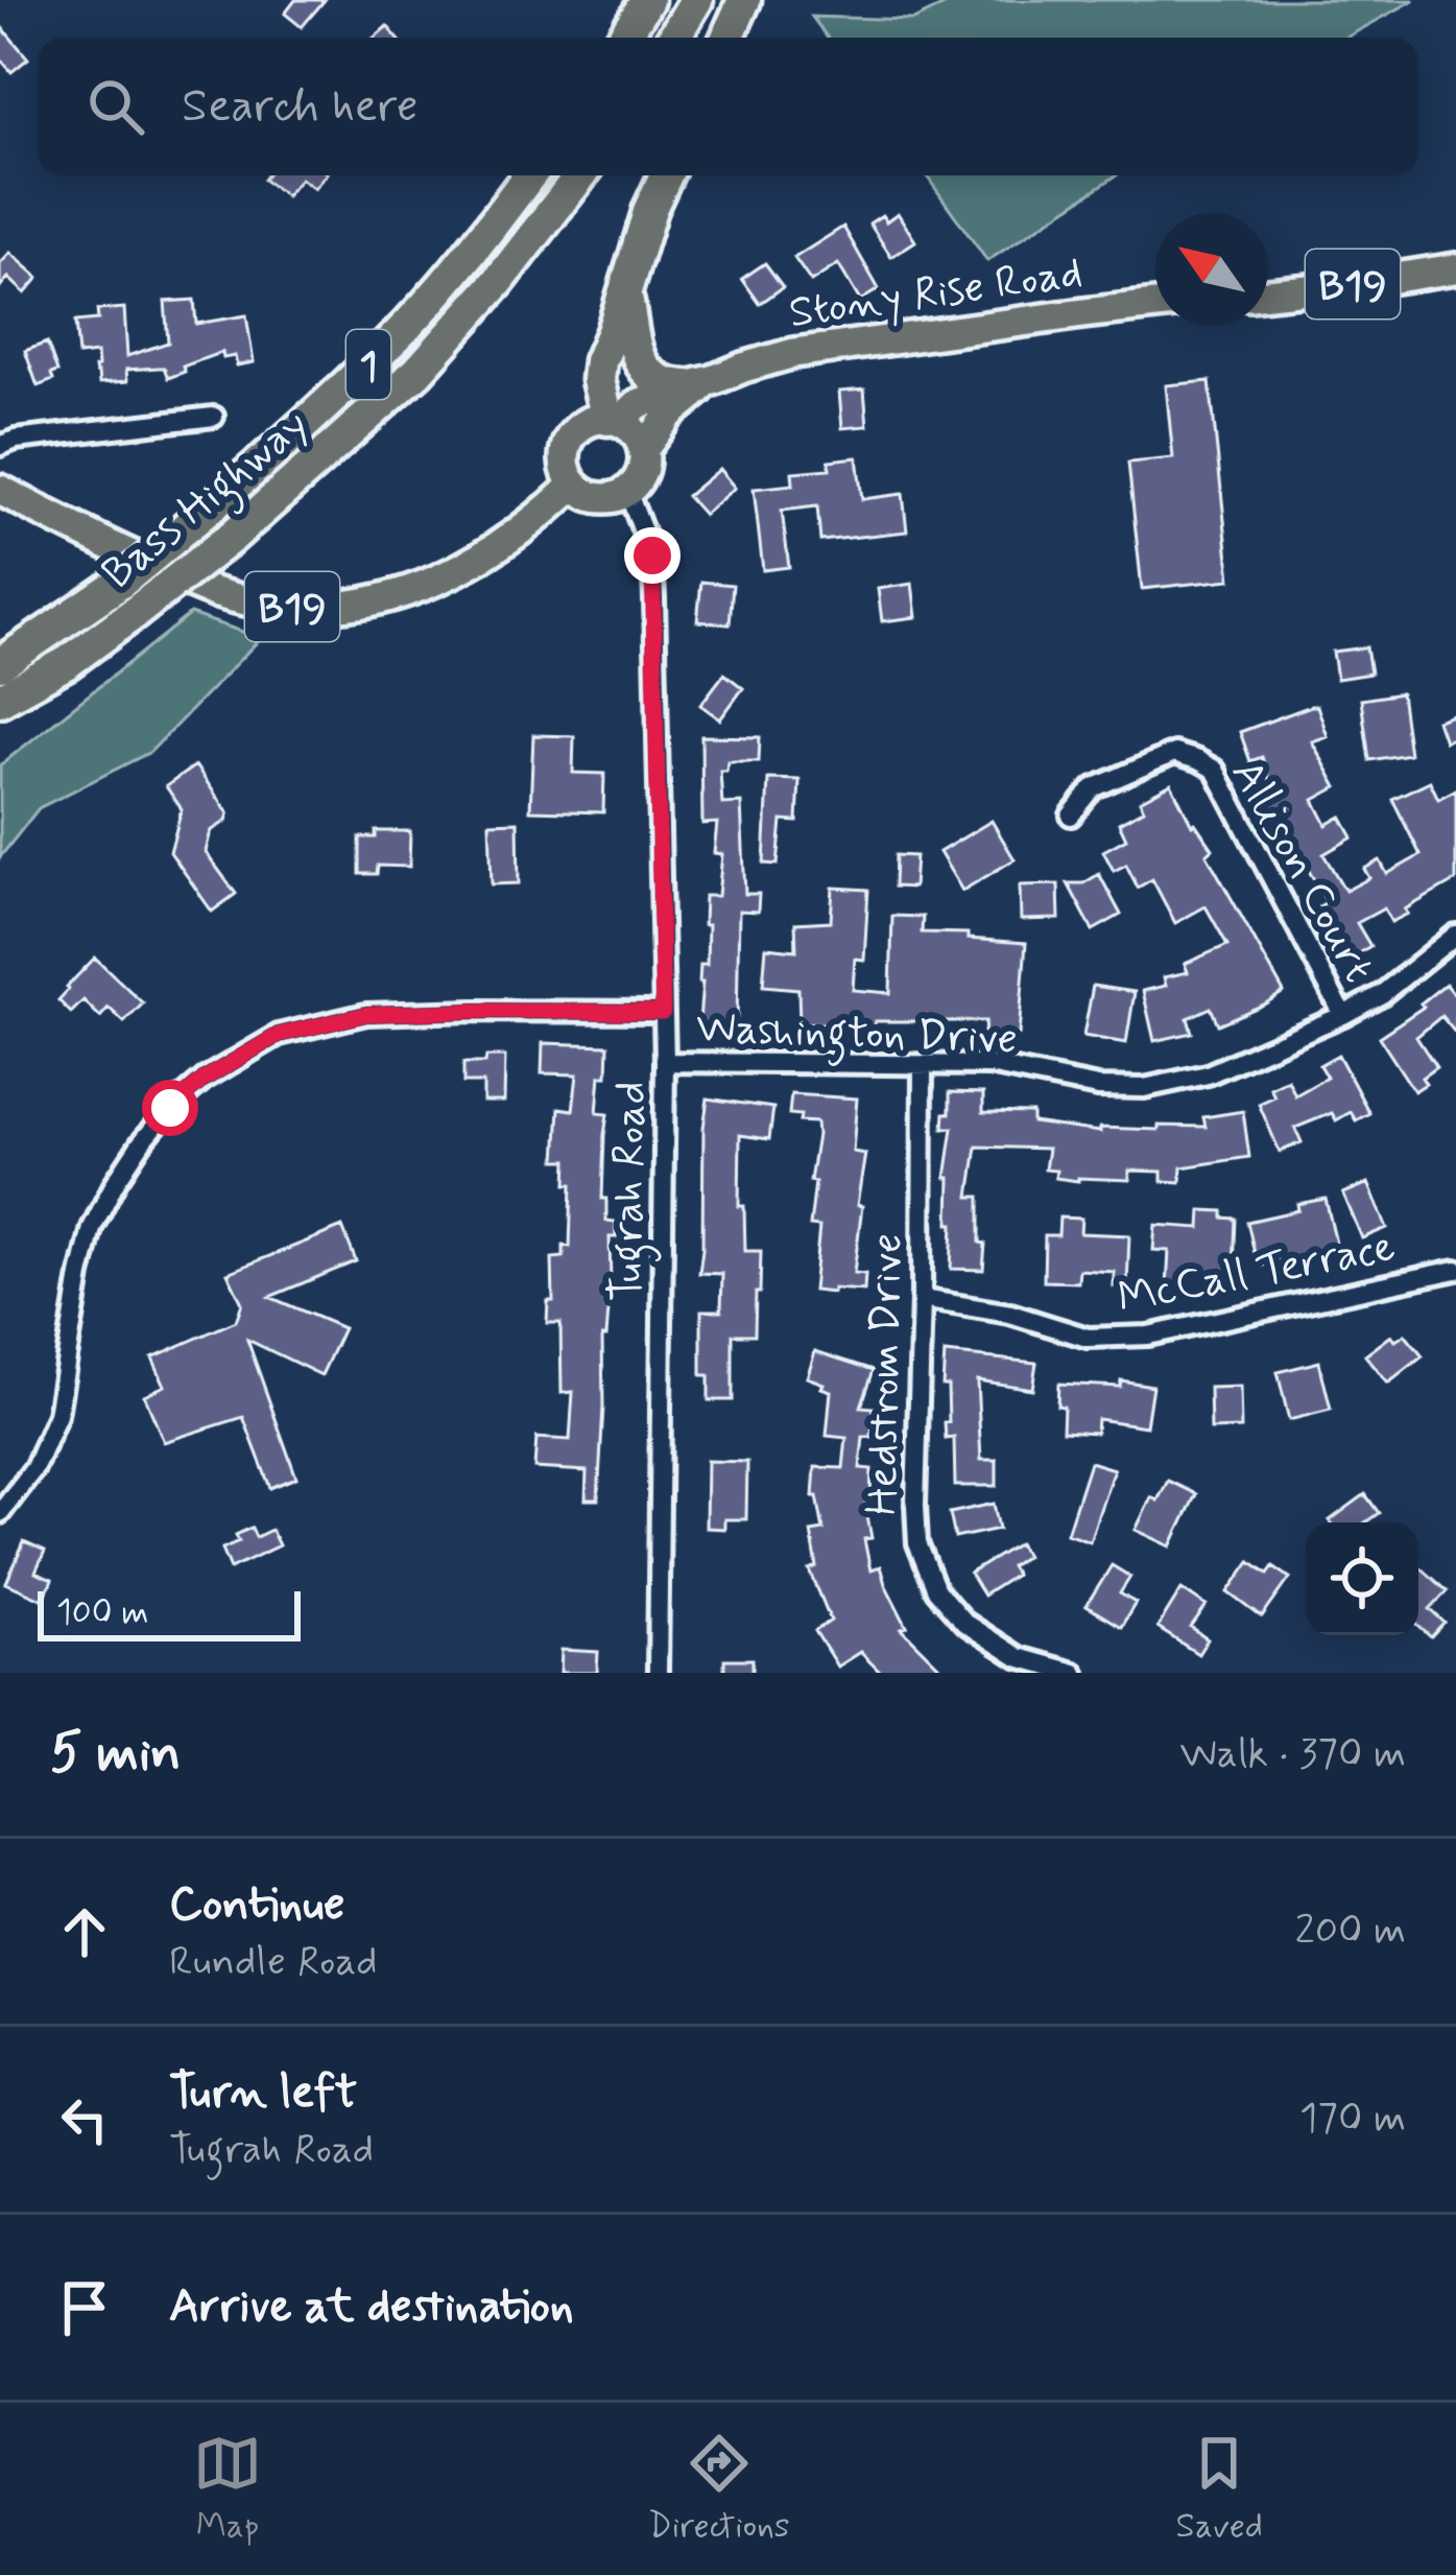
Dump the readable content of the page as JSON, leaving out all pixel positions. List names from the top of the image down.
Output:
{
  "streets": {
    "highway": ["1", "Bass Highway"],
    "main road": ["B19", "Stony Rise Road"],
    "street": [
      "Allison Court",
      "Washington Drive",
      "Tugrah Road",
      "McCall Terrace",
      "Hedstrom Drive"
    ]
  },
  "crossings": [
    ["B19", "Stony Rise Road"],
    ["B19", "Tugrah Road"],
    ["Stony Rise Road", "Tugrah Road"],
    ["Allison Court", "Washington Drive"],
    ["Washington Drive", "Tugrah Road"],
    ["Washington Drive", "Hedstrom Drive"],
    ["McCall Terrace", "Hedstrom Drive"]
  ],
  "scale_bar": "100 m",
  "north": "top left",
  "page": {
    "search": "Search here",
    "scale": "100 m",
    "heading": ["5 min", "Walk · 370 m"],
    "list": [
      ["Continue", "Rundle Road", "200 m"],
      ["Turn left", "Tugrah Road", "170 m"],
      "Arrive at destination"
    ],
    "nav": ["Map", "Directions", "Saved"]
  }
}
